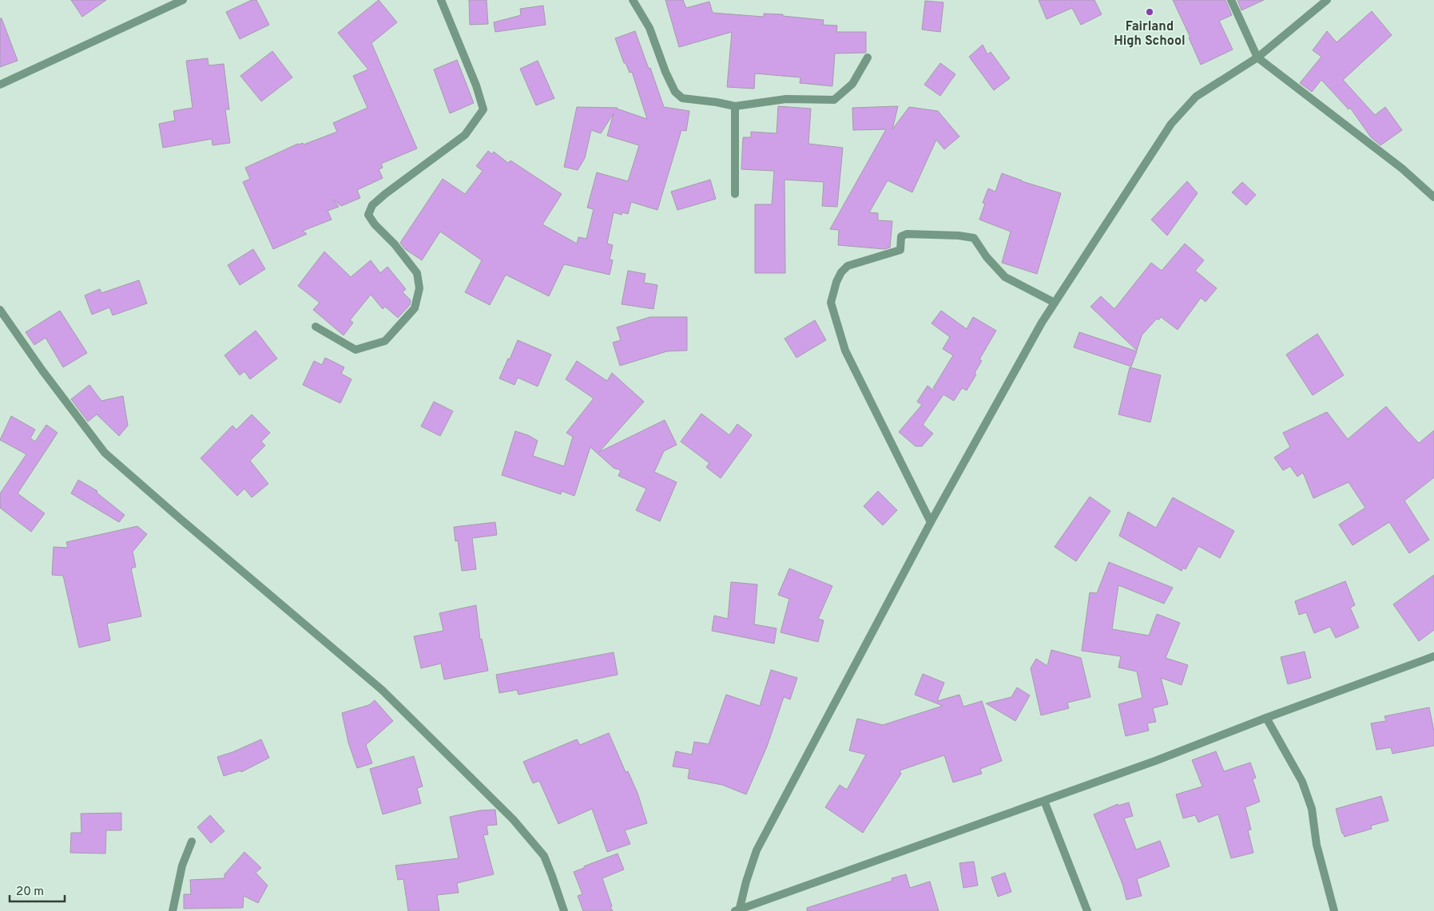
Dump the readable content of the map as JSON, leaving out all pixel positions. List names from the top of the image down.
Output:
{
  "places": ["Fairland High School"],
  "scale_bar": "20 m"
}
